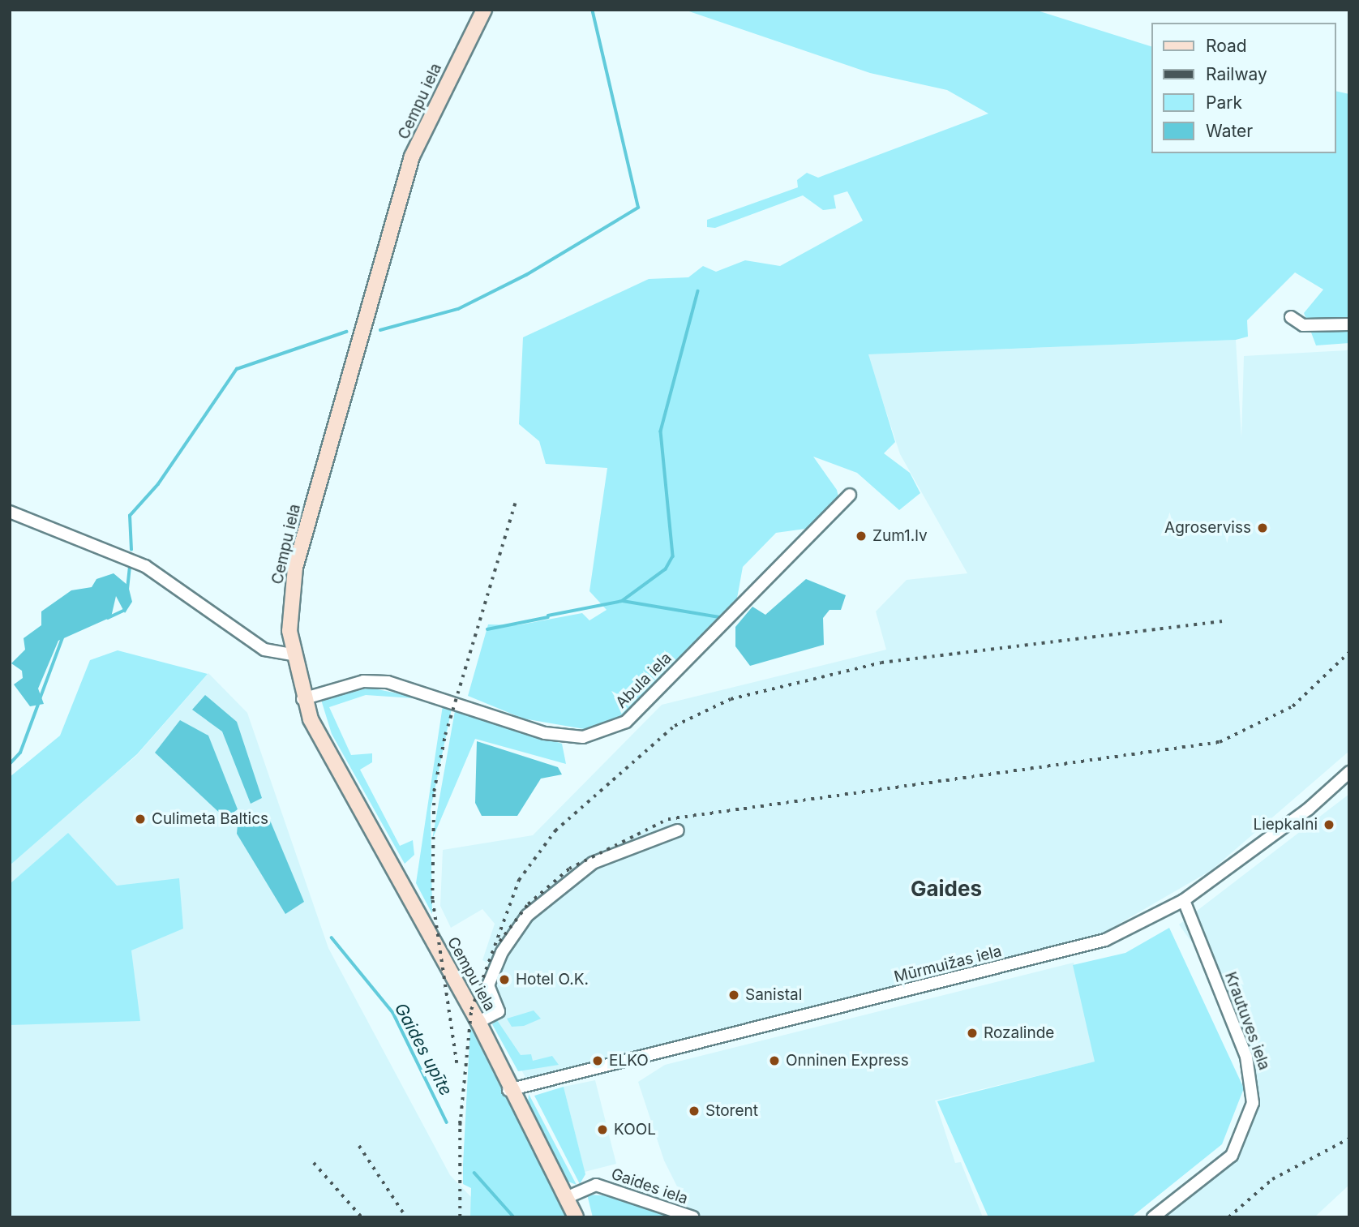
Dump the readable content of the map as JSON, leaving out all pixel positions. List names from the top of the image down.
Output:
{
  "streets": {
    "main road": ["Cempu iela"],
    "street": [
      "Abula iela",
      "Mūrmuižas iela",
      "Krautuves iela",
      "Gaides iela"
    ]
  },
  "crossings": [
    ["Cempu iela", "Abula iela"],
    ["Cempu iela", "Mūrmuižas iela"],
    ["Cempu iela", "Gaides iela"],
    ["Mūrmuižas iela", "Krautuves iela"]
  ],
  "districts": ["Gaides"],
  "water": ["Gaides upīte"],
  "places": [
    "Agroserviss",
    "Zum1.lv",
    "Culimeta Baltics",
    "Liepkalni",
    "Hotel O.K.",
    "Sanistal",
    "Rozalinde",
    "ELKO",
    "Onninen Express",
    "Storent",
    "KOOL"
  ],
  "legend": [
    "Road",
    "Railway",
    "Park",
    "Water"
  ]
}
